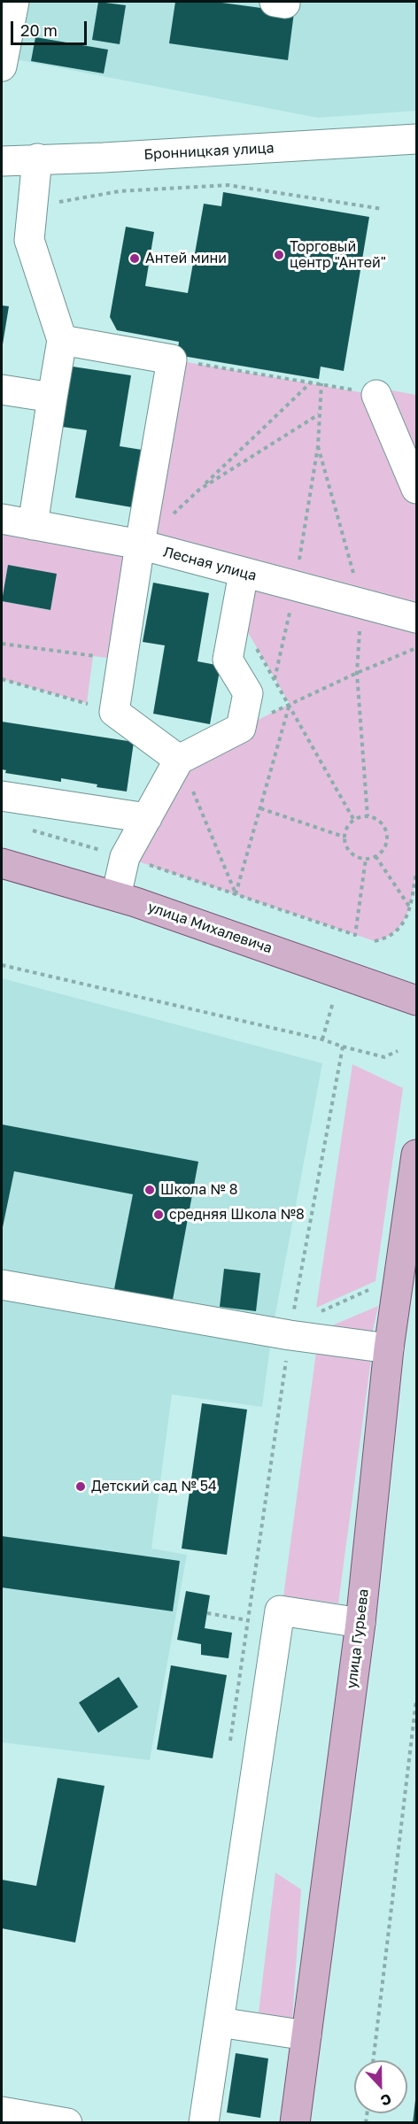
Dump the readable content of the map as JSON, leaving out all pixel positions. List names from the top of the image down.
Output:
{
  "streets": {
    "main road": ["улица Михалевича", "улица Гурьева"],
    "street": ["Бронницкая улица", "Лесная улица"]
  },
  "places": [
    "Торговый центр \"Антей\"",
    "Антей мини",
    "Школа № 8",
    "средняя Школа №8",
    "Детский сад № 54"
  ],
  "scale_bar": "20 m",
  "north": "bottom"
}
